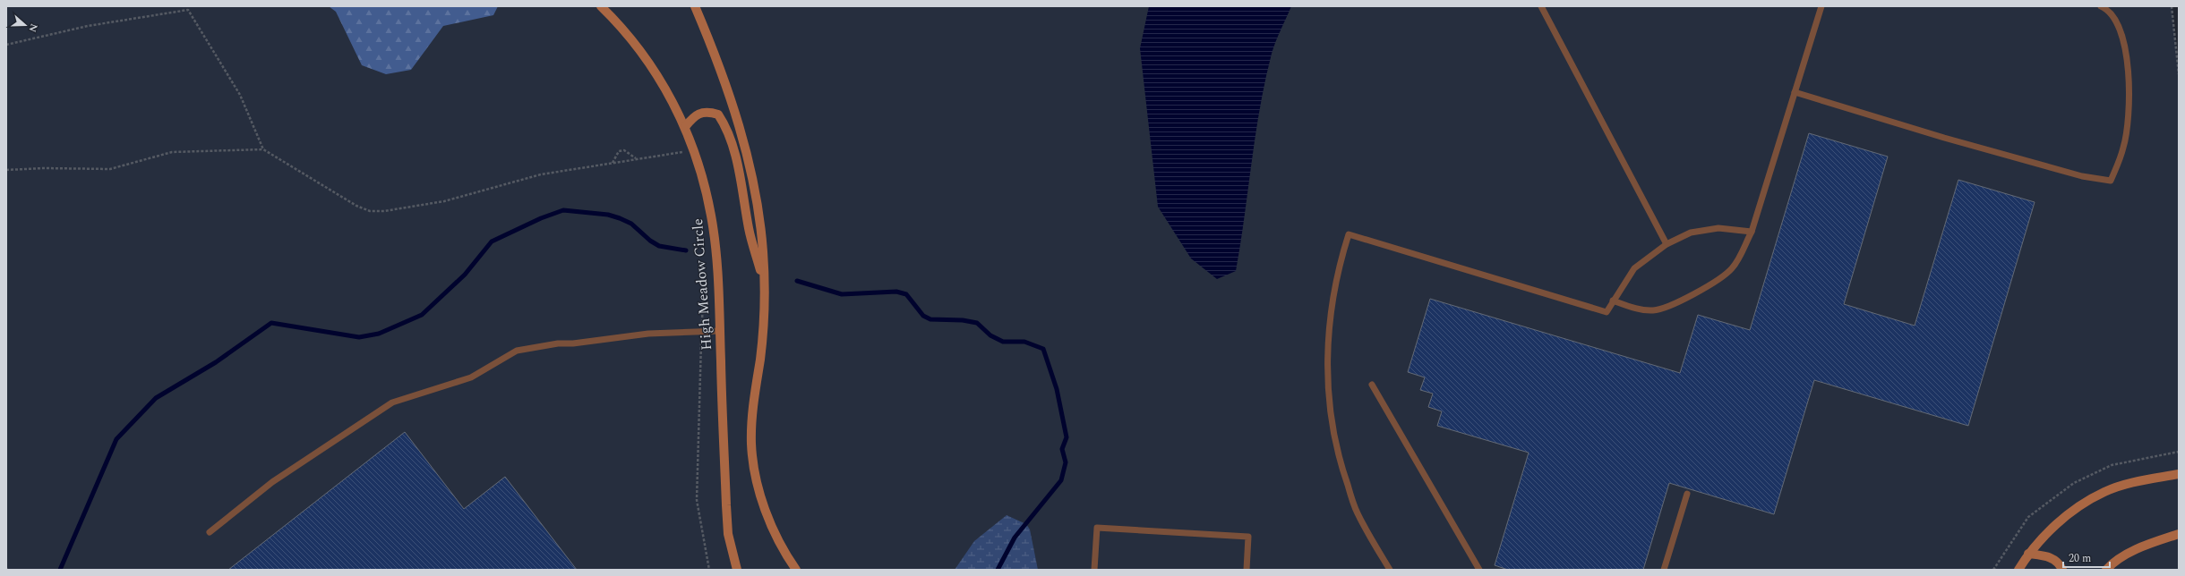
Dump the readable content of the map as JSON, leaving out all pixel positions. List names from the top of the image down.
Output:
{
  "streets": {
    "street": ["High Meadow Circle"]
  },
  "scale_bar": "20 m",
  "north": "right"
}
